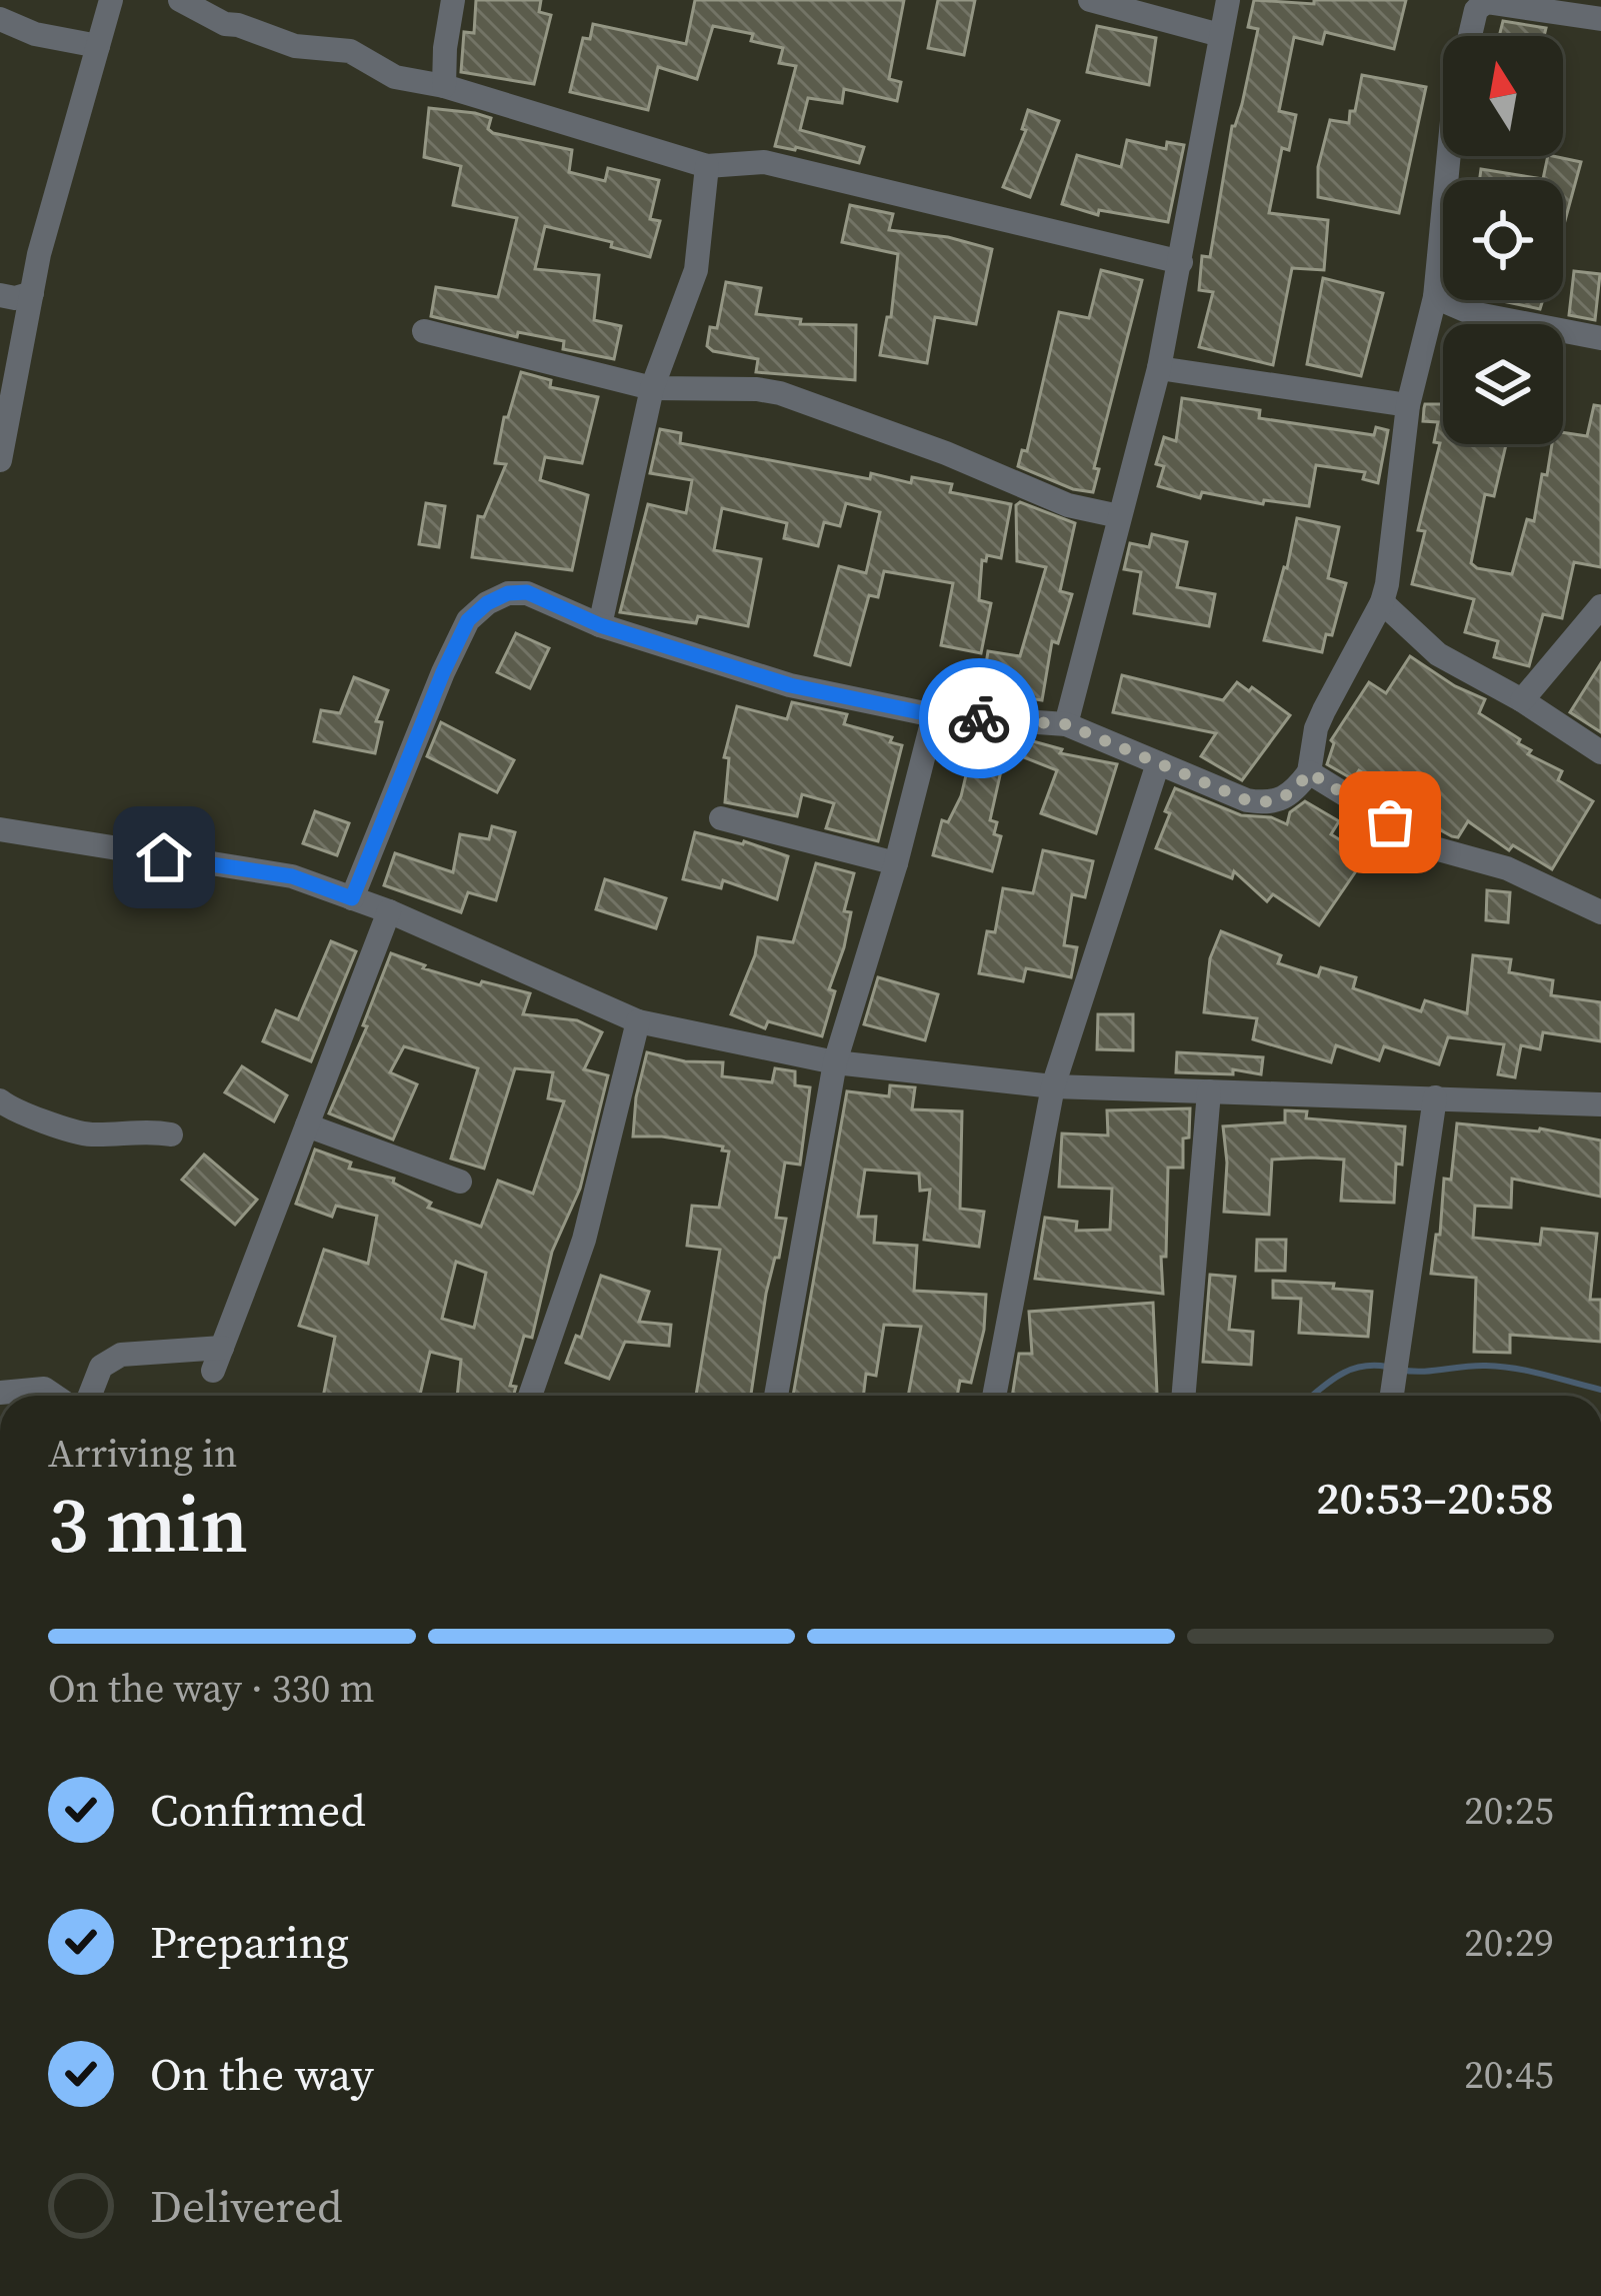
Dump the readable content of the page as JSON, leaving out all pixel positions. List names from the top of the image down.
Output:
{
  "north": "top",
  "page": {
    "heading": ["3 min", "Arriving in", "20:53–20:58"],
    "bar": "On the way · 330 m",
    "list": [
      ["Confirmed", "20:25"],
      ["Preparing", "20:29"],
      ["On the way", "20:45"],
      "Delivered"
    ]
  }
}
